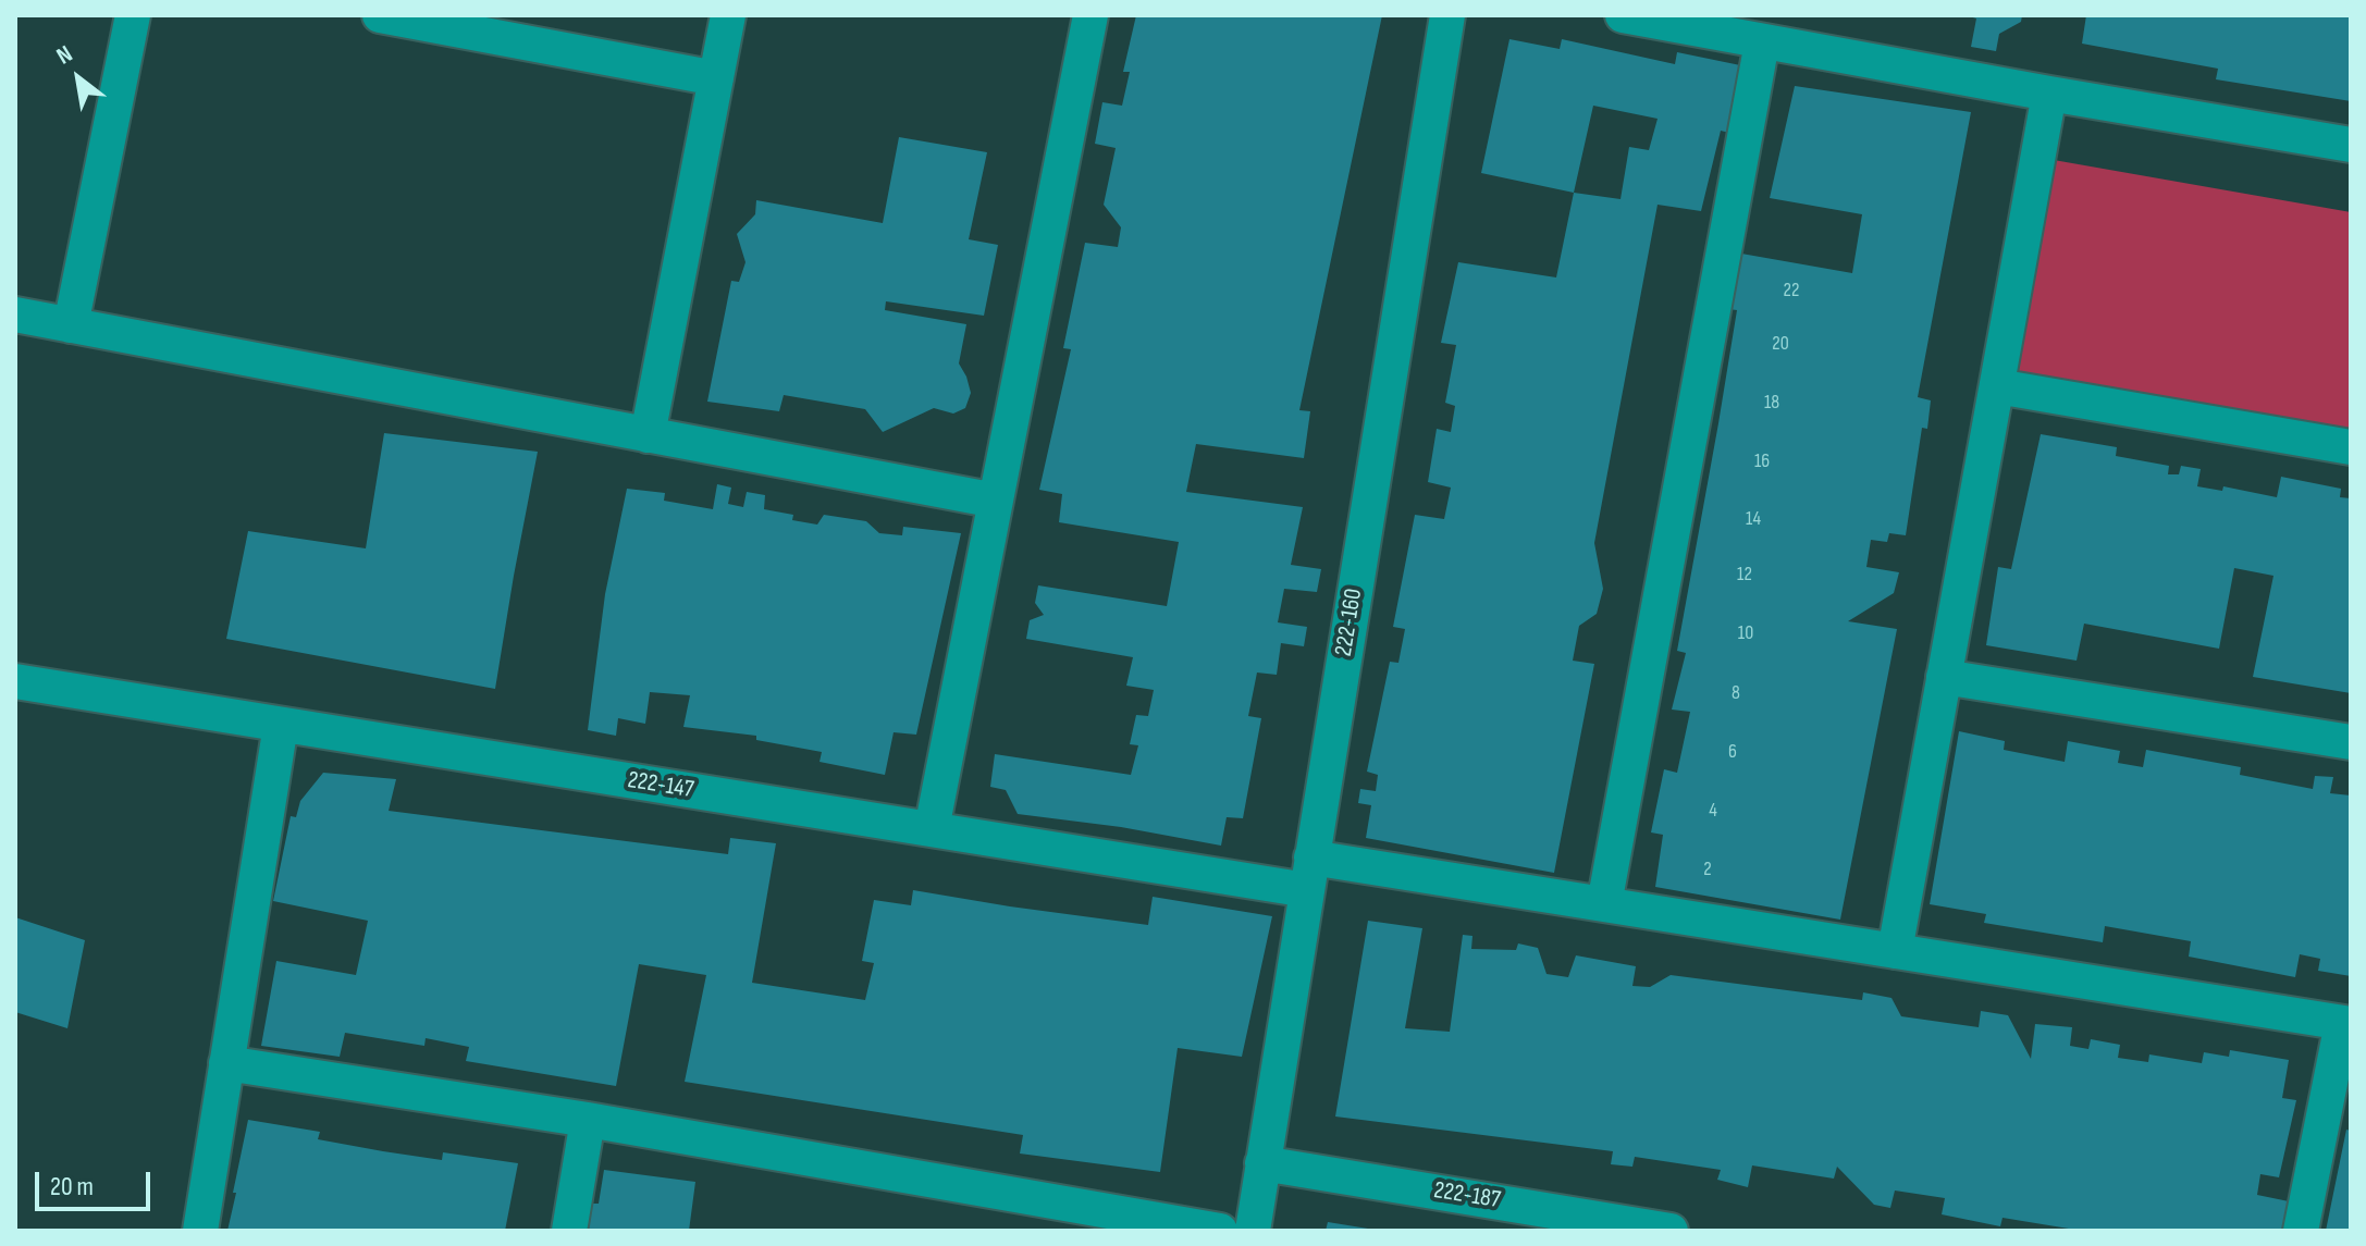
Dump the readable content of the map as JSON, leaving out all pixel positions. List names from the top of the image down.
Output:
{
  "streets": {
    "street": ["222-160", "222-147", "222-187"]
  },
  "crossings": [
    ["222-160", "222-147"],
    ["222-160", "222-187"]
  ],
  "house_numbers": [
    "22",
    "20",
    "18",
    "16",
    "14",
    "12",
    "10",
    "8",
    "6",
    "4",
    "2"
  ],
  "scale_bar": "20 m",
  "north": "top left"
}
